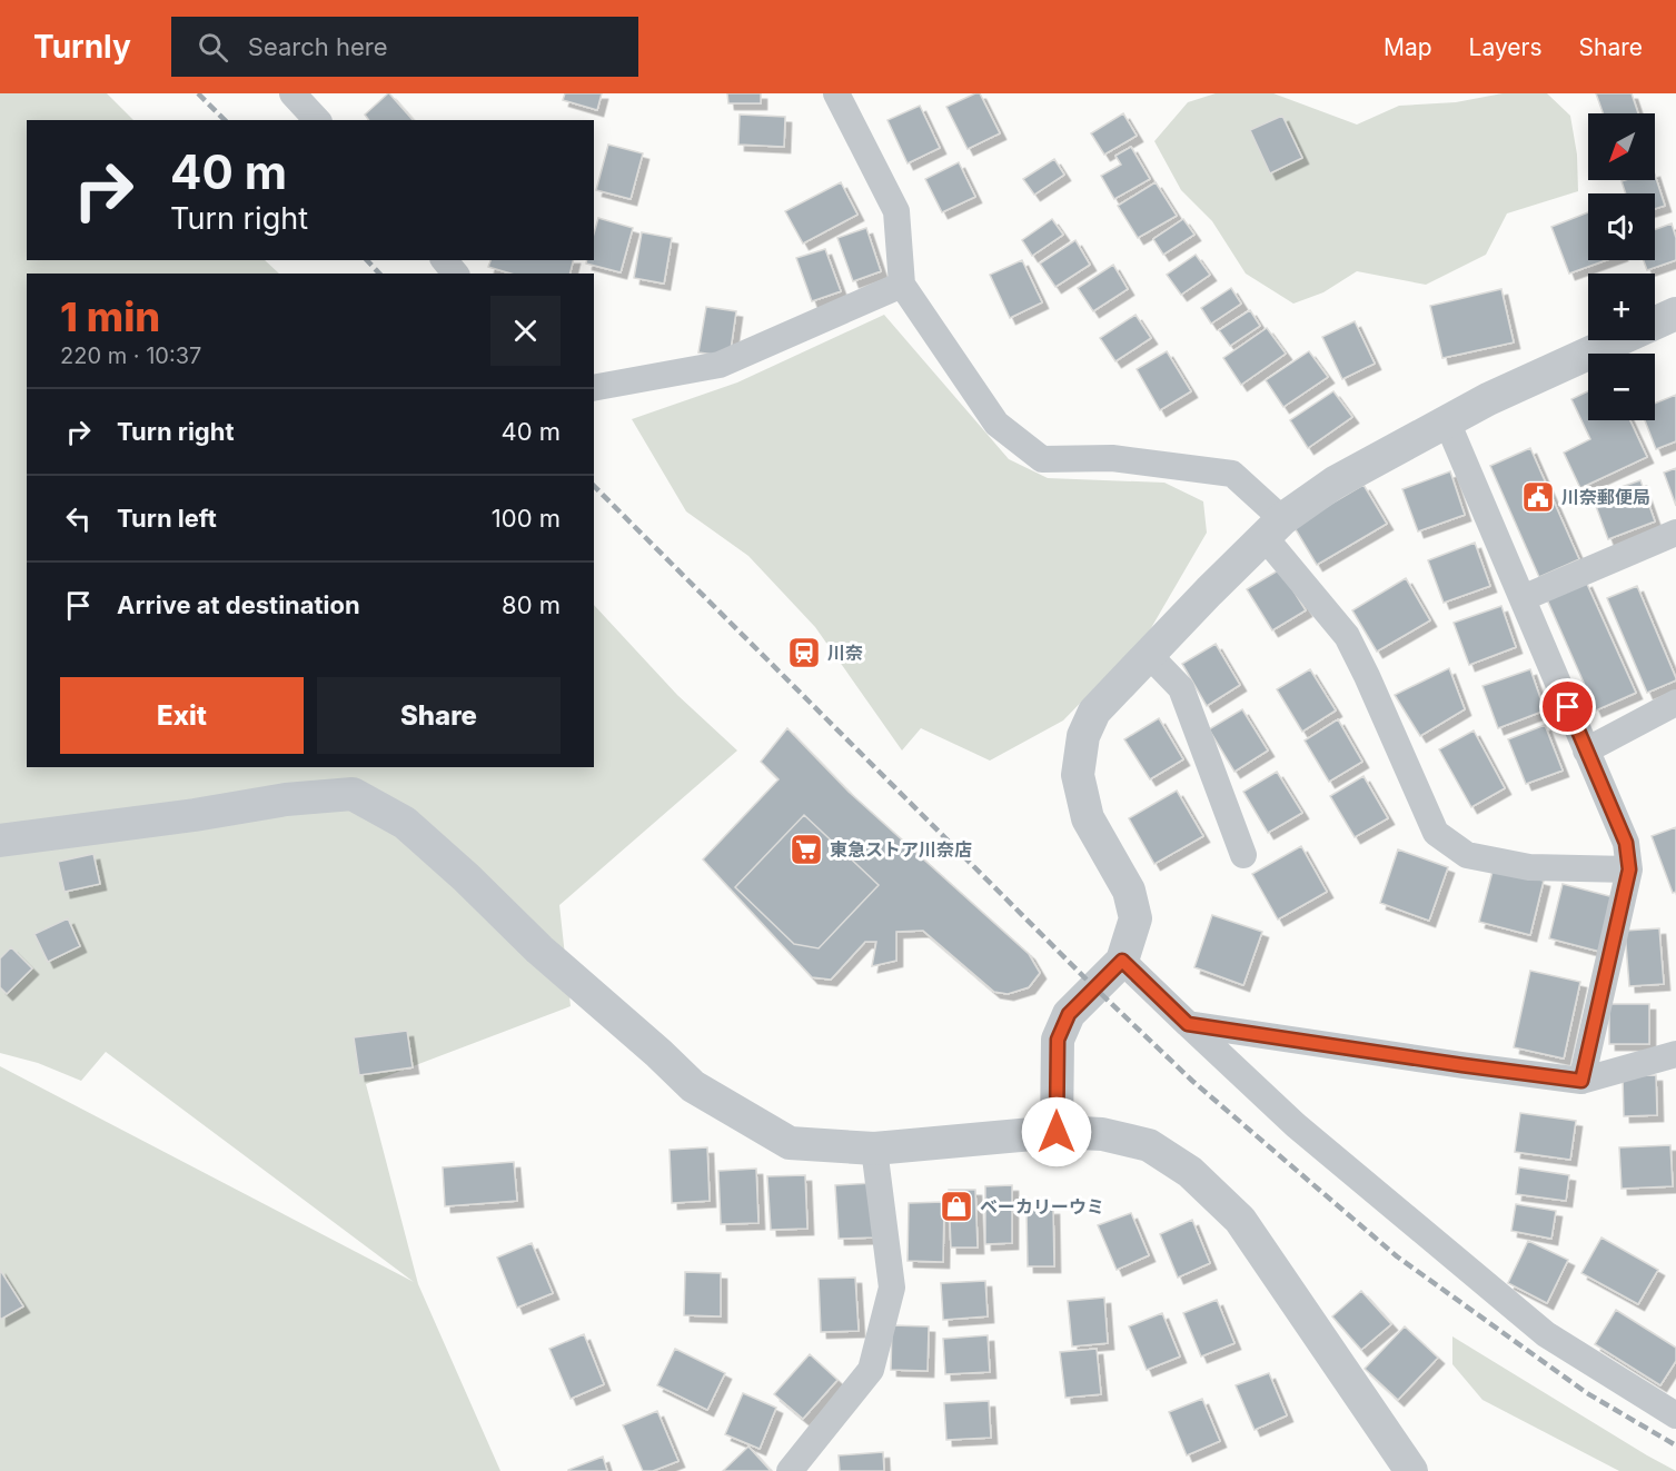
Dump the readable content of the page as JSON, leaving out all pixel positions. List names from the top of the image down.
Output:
{
  "places": {
    "public building": ["川奈郵便局"],
    "station": ["川奈"],
    "supermarket": ["東急ストア川奈店"],
    "shop": ["ベーカリーウミ"]
  },
  "north": "bottom left",
  "page": {
    "header": "Turnly",
    "search": "Search here",
    "nav": ["Map", "Layers", "Share"],
    "map_buttons": ["+", "−"],
    "turn": ["40 m", "Turn right"],
    "heading": ["1 min", "220 m · 10:37"],
    "list": [
      {
        "name": "Turn right",
        "value": "40 m"
      },
      {
        "name": "Turn left",
        "value": "100 m"
      },
      {
        "name": "Arrive at destination",
        "value": "80 m"
      }
    ],
    "buttons": ["Exit", "Share"]
  }
}
